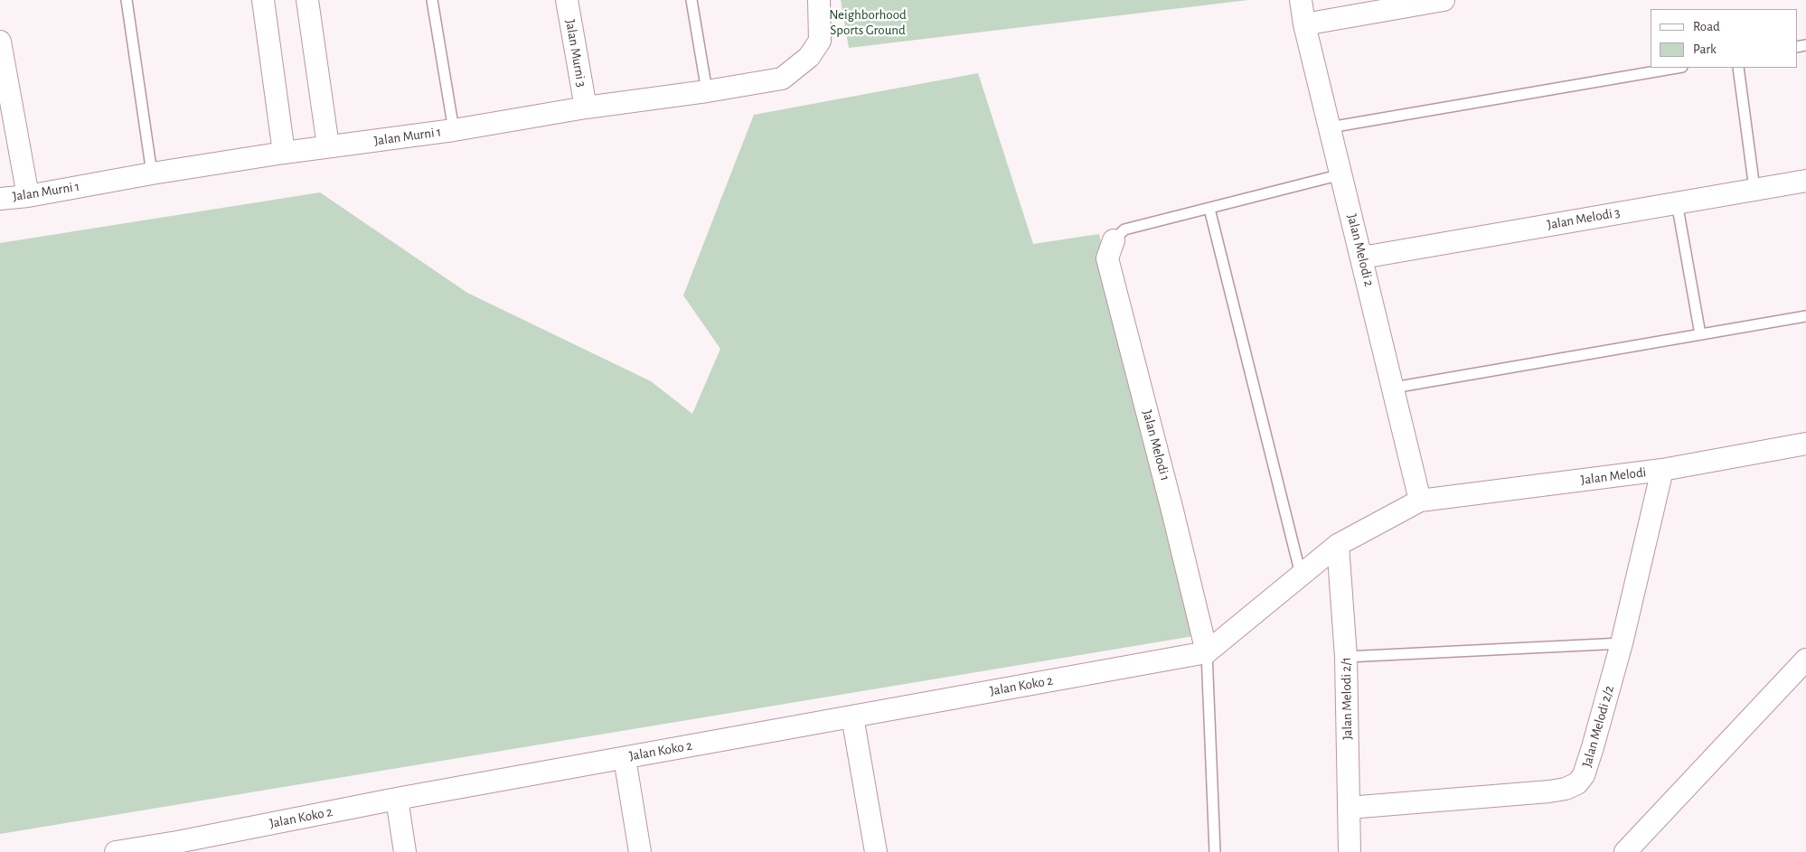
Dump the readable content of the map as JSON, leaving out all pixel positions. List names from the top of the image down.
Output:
{
  "streets": {
    "street": [
      "Jalan Murni 3",
      "Jalan Murni 1",
      "Jalan Melodi 3",
      "Jalan Melodi 2",
      "Jalan Melodi 1",
      "Jalan Melodi",
      "Jalan Koko 2",
      "Jalan Melodi 2/1",
      "Jalan Melodi 2/2"
    ]
  },
  "crossings": [
    ["Jalan Murni 3", "Jalan Murni 1"],
    ["Jalan Melodi 3", "Jalan Melodi 2"],
    ["Jalan Melodi 2", "Jalan Melodi"],
    ["Jalan Melodi 1", "Jalan Koko 2"],
    ["Jalan Melodi", "Jalan Melodi 2/2"],
    ["Jalan Melodi 2/1", "Jalan Melodi 2/2"]
  ],
  "parks": ["Neighborhood Sports Ground"],
  "legend": ["Road", "Park"]
}
